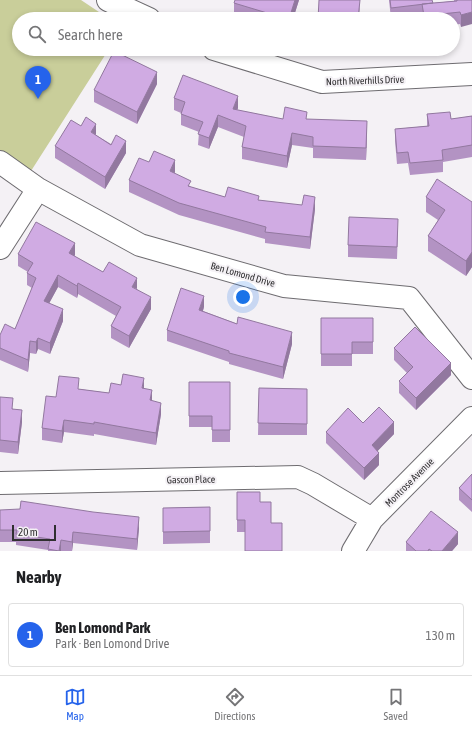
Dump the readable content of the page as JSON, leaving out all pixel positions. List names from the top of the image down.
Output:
{
  "streets": {
    "street": [
      "North Riverhills Drive",
      "Ben Lomond Drive",
      "Gascon Place",
      "Montrose Avenue"
    ]
  },
  "crossings": [
    ["Gascon Place", "Montrose Avenue"]
  ],
  "scale_bar": "20 m",
  "page": {
    "search": "Search here",
    "pins": "1",
    "scale": "20 m",
    "heading": "Nearby",
    "list": [
      {
        "mark": "1",
        "name": "Ben Lomond Park",
        "note": "Park · Ben Lomond Drive",
        "value": "130 m"
      }
    ],
    "nav": ["Map", "Directions", "Saved"]
  }
}
